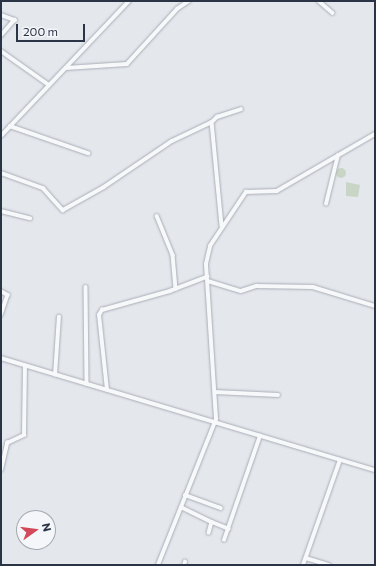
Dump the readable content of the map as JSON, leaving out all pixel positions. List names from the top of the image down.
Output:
{
  "scale_bar": "200 m",
  "north": "right"
}
